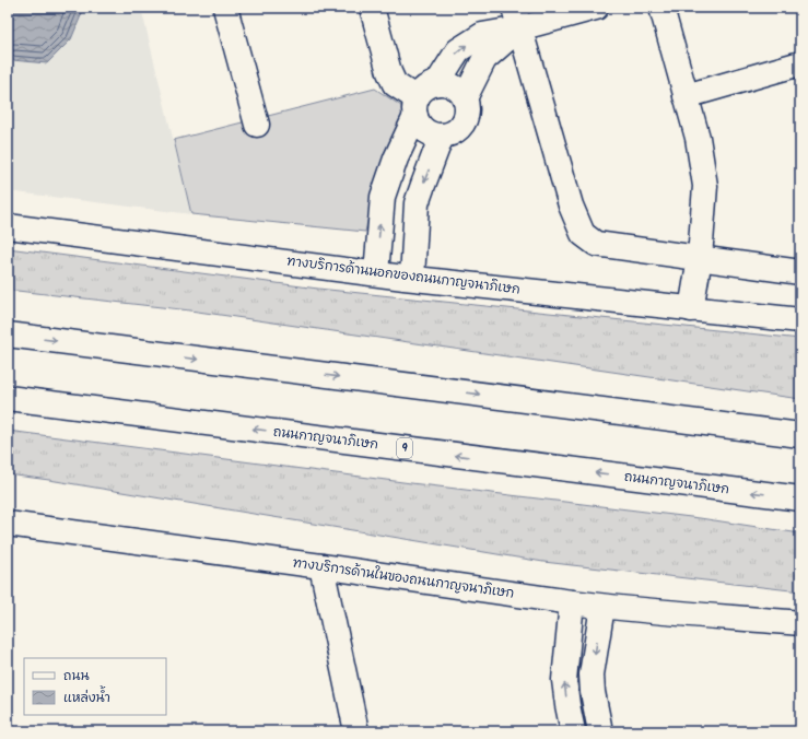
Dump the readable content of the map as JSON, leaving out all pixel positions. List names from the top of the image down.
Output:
{
  "streets": {
    "main road": [
      "ทางบริการด้านนอกของถนนกาญจนาภิเษก",
      "ถนนกาญจนาภิเษก",
      "9",
      "ทางบริการด้านในของถนนกาญจนาภิเษก"
    ]
  },
  "legend": ["ถนน", "แหล่งน้ำ"]
}
